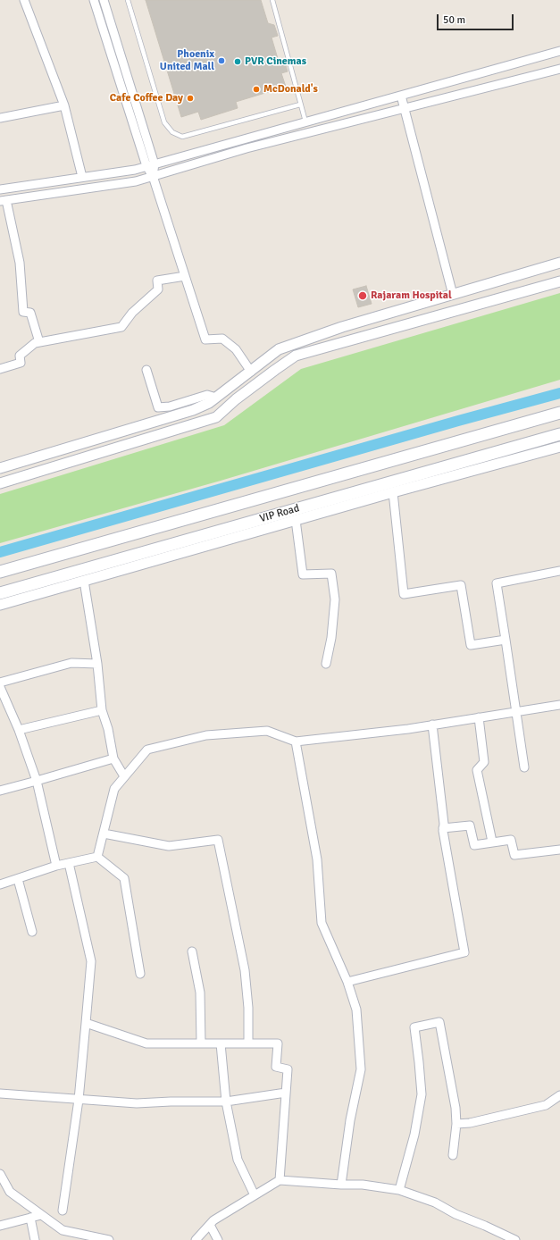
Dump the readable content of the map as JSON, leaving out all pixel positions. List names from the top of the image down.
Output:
{
  "streets": {
    "main road": ["VIP Road"]
  },
  "places": [
    "Phoenix United Mall",
    "PVR Cinemas",
    "McDonald's",
    "Cafe Coffee Day",
    "Rajaram Hospital"
  ],
  "scale_bar": "50 m"
}
